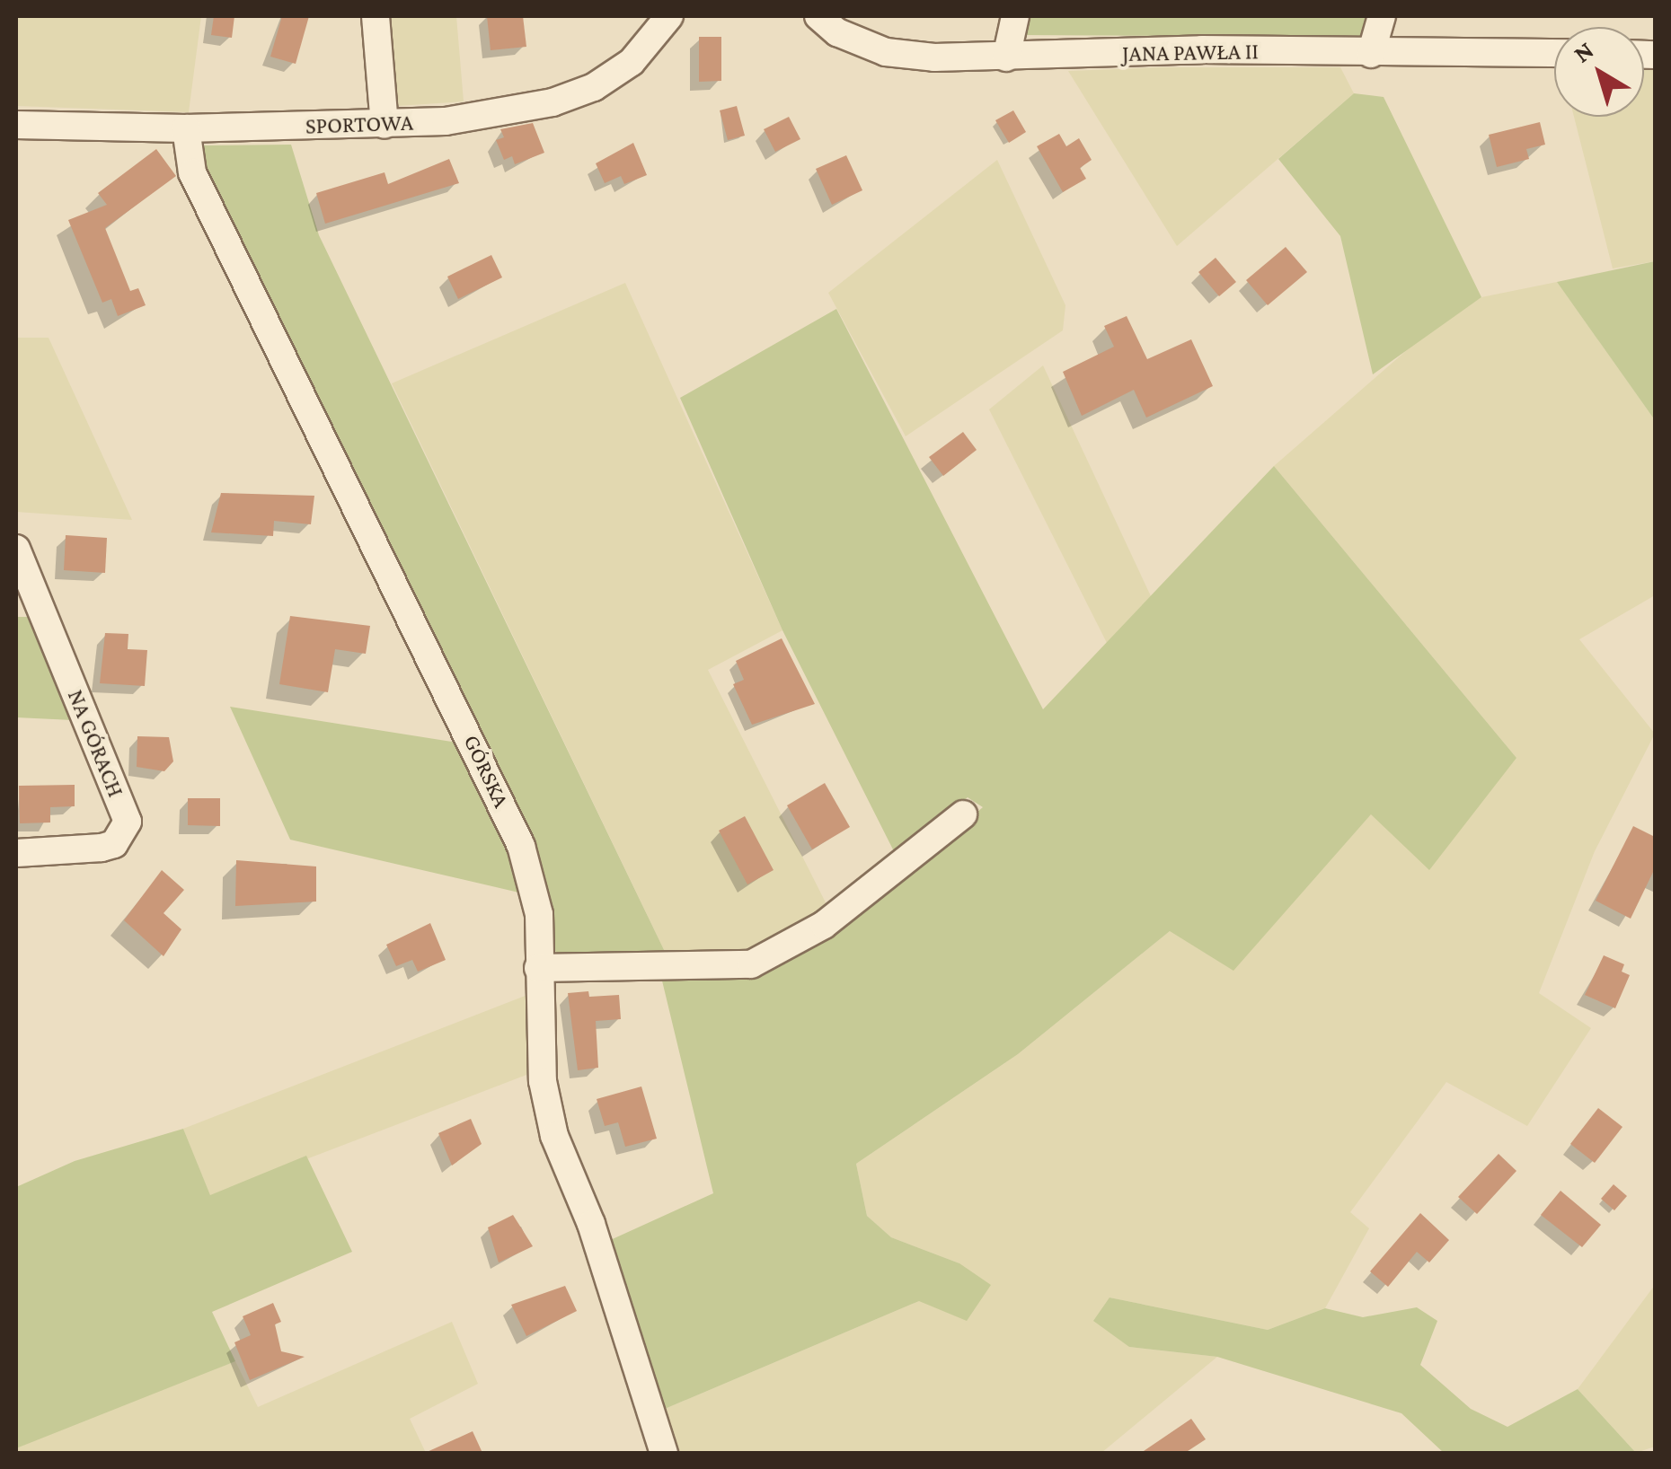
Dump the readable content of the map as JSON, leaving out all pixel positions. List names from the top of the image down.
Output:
{
  "streets": {
    "street": [
      "JANA PAWŁA II",
      "SPORTOWA",
      "NA GÓRACH",
      "GÓRSKA"
    ]
  },
  "crossings": [
    ["SPORTOWA", "GÓRSKA"]
  ],
  "north": "top left"
}
